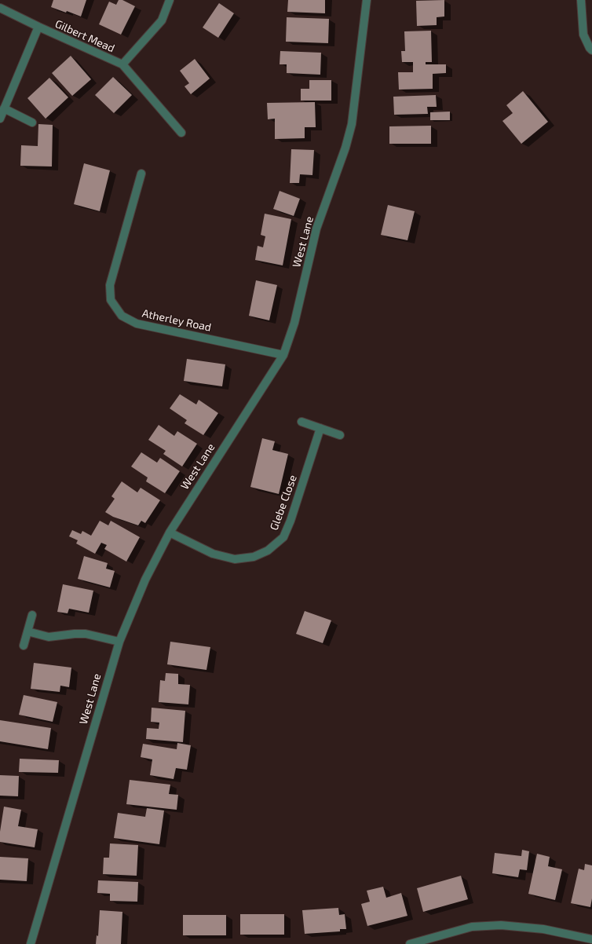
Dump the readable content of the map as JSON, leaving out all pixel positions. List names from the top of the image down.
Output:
{
  "streets": {
    "street": [
      "Gilbert Mead",
      "West Lane",
      "Atherley Road",
      "Glebe Close"
    ]
  },
  "crossings": [
    ["West Lane", "Atherley Road"],
    ["West Lane", "Glebe Close"]
  ]
}
